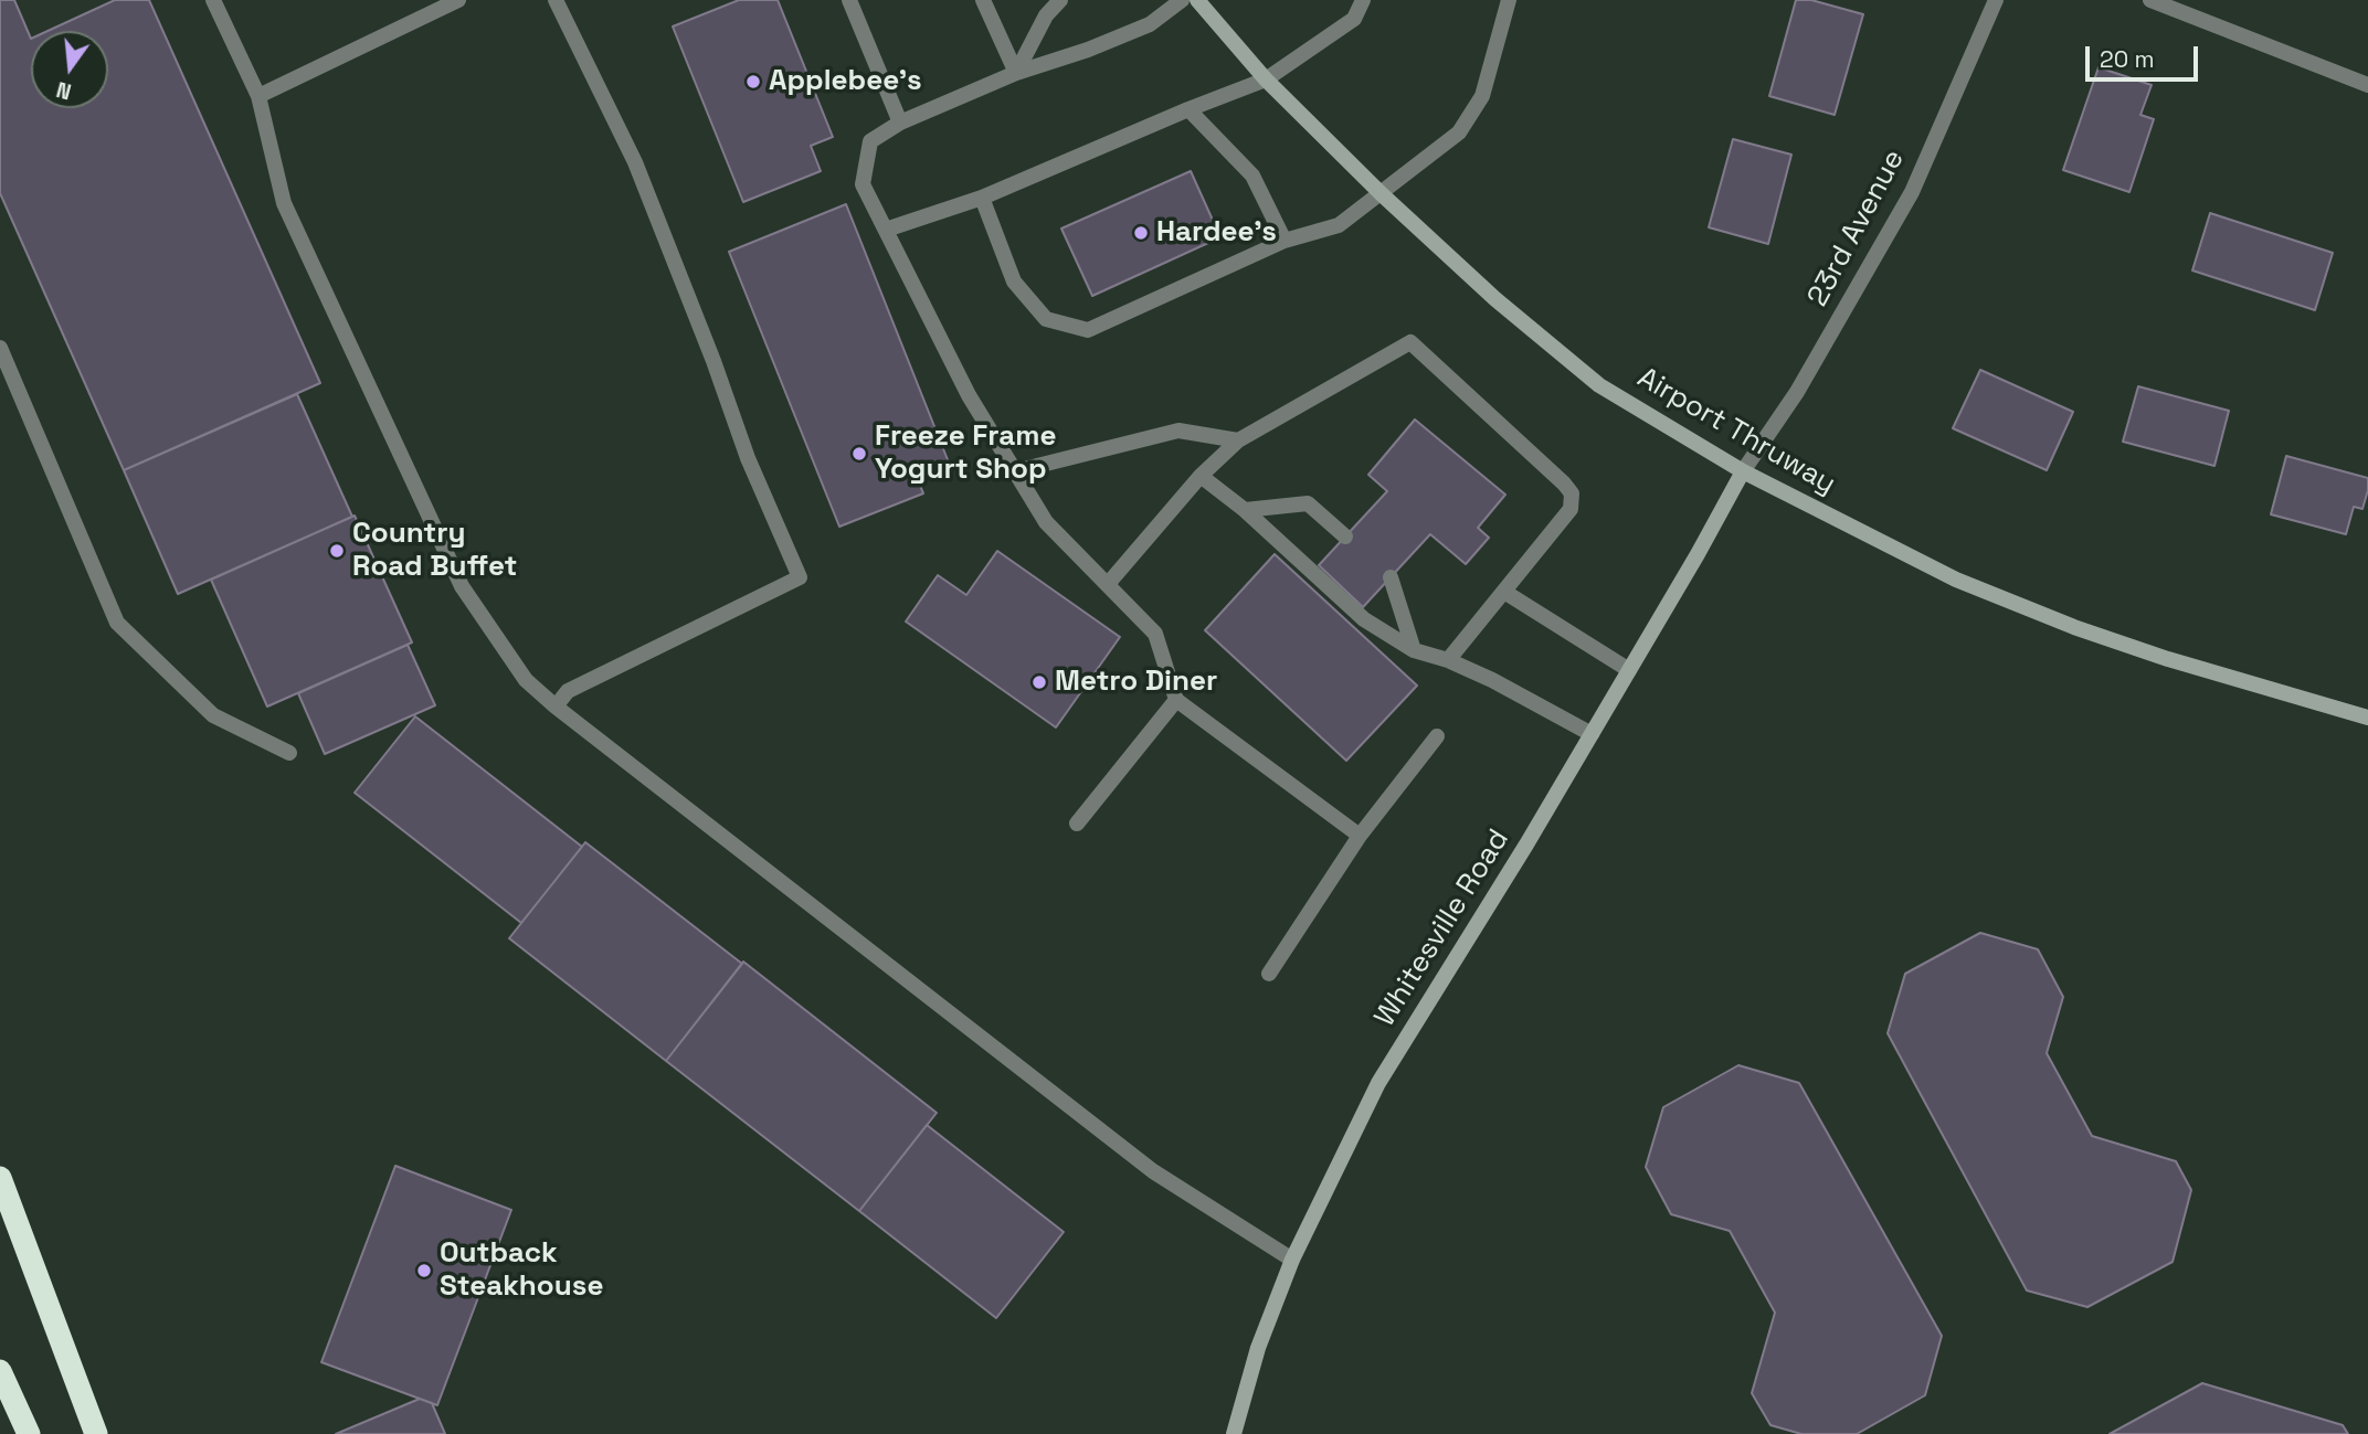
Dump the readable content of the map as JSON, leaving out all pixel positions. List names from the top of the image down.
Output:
{
  "streets": {
    "main road": ["Airport Thruway", "Whitesville Road"],
    "street": ["23rd Avenue"]
  },
  "crossings": [
    ["23rd Avenue", "Airport Thruway"],
    ["23rd Avenue", "Whitesville Road"],
    ["Airport Thruway", "Whitesville Road"]
  ],
  "places": [
    "Applebee's",
    "Hardee's",
    "Freeze Frame Yogurt Shop",
    "Country Road Buffet",
    "Metro Diner",
    "Outback Steakhouse"
  ],
  "scale_bar": "20 m",
  "north": "bottom"
}
